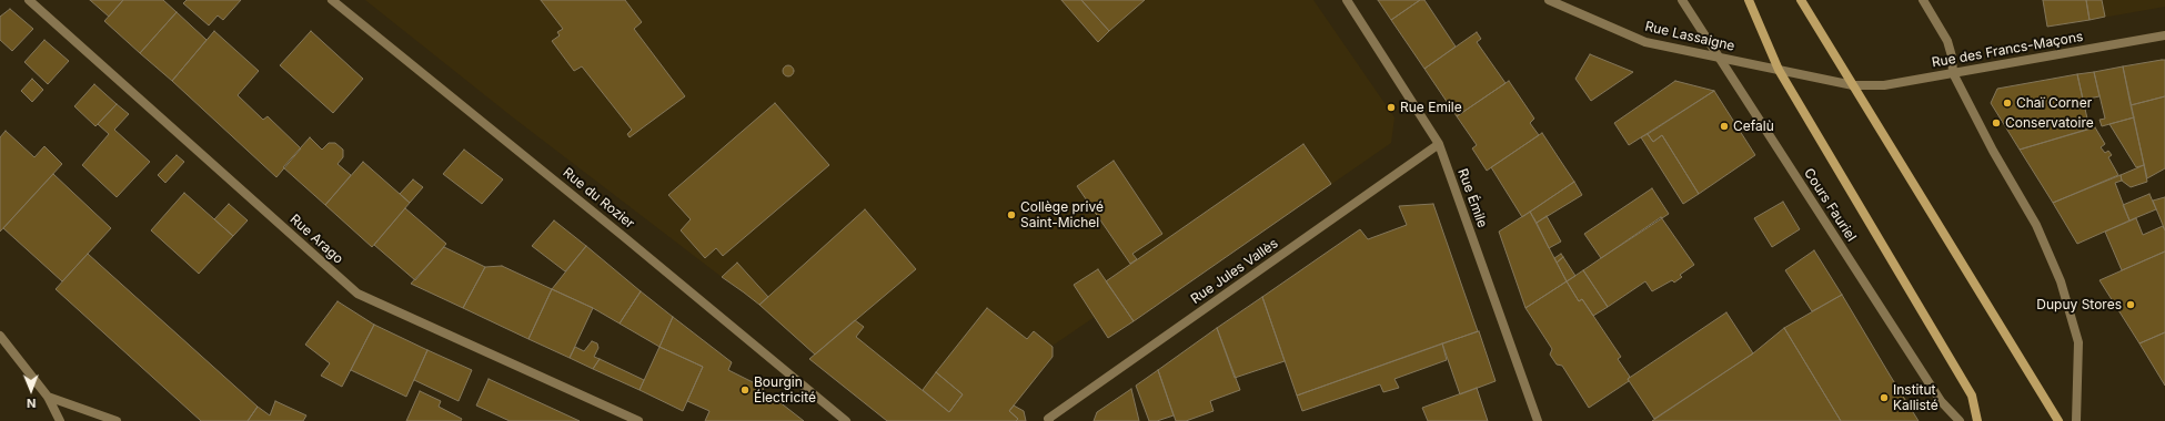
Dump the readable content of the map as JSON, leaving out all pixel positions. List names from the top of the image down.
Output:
{
  "streets": {
    "main road": ["Cours Fauriel"],
    "street": [
      "Rue Lassaigne",
      "Rue des Francs-Maçons",
      "Rue du Rozier",
      "Rue Émile",
      "Rue Arago",
      "Rue Jules Vallès"
    ]
  },
  "crossings": [
    ["Rue Lassaigne", "Cours Fauriel"],
    ["Rue Émile", "Rue Jules Vallès"]
  ],
  "places": [
    "Chaï Corner",
    "Rue Emile",
    "Conservatoire",
    "Cefalù",
    "Collège privé Saint-Michel",
    "Dupuy Stores",
    "Bourgin Électricité",
    "Institut Kallisté"
  ],
  "north": "bottom"
}
